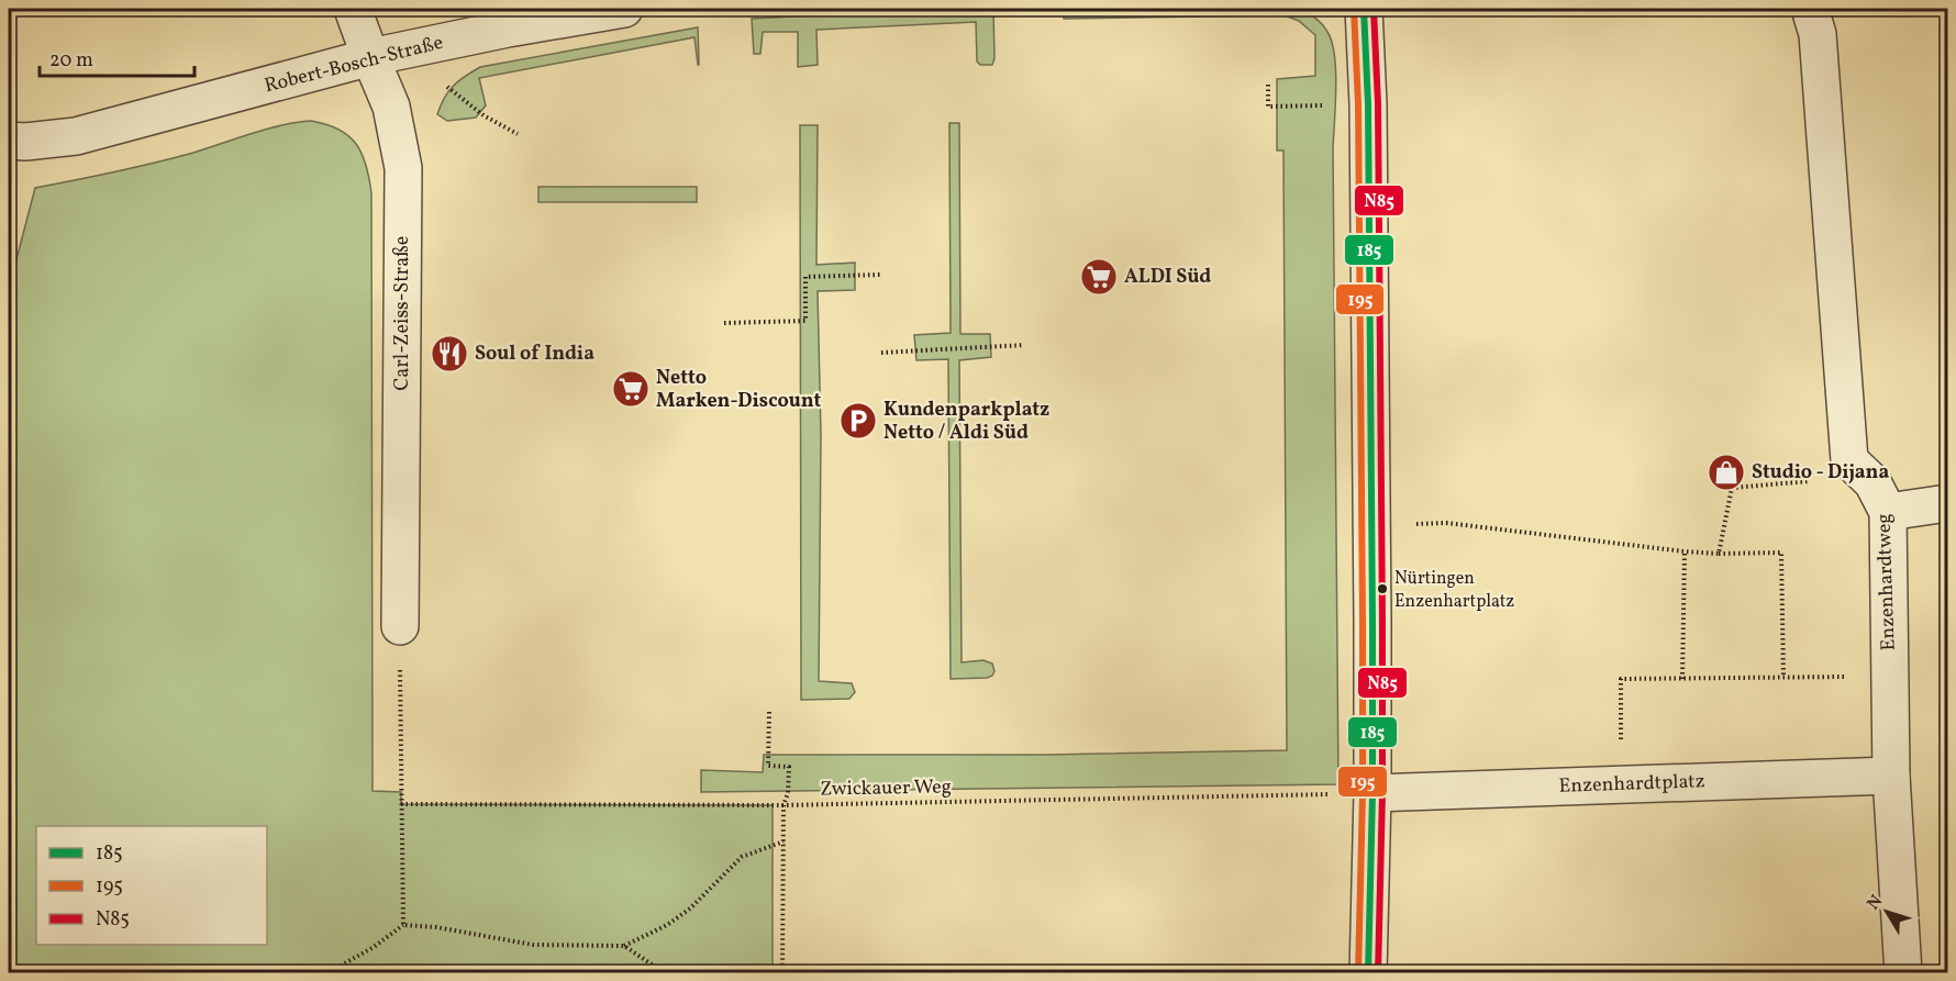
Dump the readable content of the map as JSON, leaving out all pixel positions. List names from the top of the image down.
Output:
{
  "streets": {
    "street": [
      "Robert-Bosch-Straße",
      "Carl-Zeiss-Straße",
      "Enzenhardtweg",
      "Enzenhardtplatz"
    ],
    "path": ["Zwickauer Weg"]
  },
  "crossings": [
    ["Robert-Bosch-Straße", "Carl-Zeiss-Straße"],
    ["Enzenhardtweg", "Enzenhardtplatz"],
    ["Enzenhardtplatz", "Zwickauer Weg"]
  ],
  "places": {
    "supermarket": ["ALDI Süd", "Netto Marken-Discount"],
    "restaurant": ["Soul of India"],
    "parking": ["Kundenparkplatz Netto / Aldi Süd"],
    "shop": ["Studio - Dijana"],
    "other": ["Nürtingen Enzenhartplatz"]
  },
  "lines": ["transit line 185", "transit line 195", "transit line N85"],
  "legend": ["185", "195", "N85"],
  "scale_bar": "20 m",
  "north": "top left"
}
